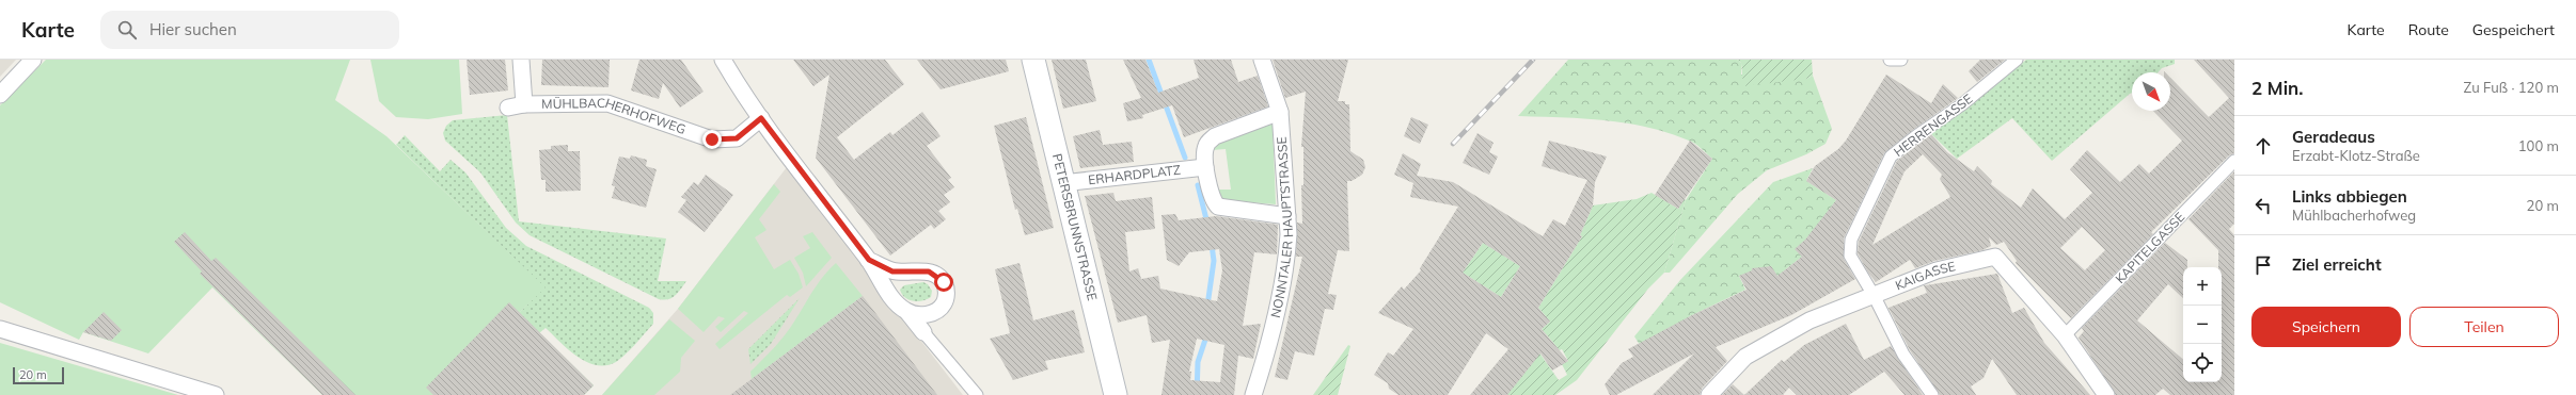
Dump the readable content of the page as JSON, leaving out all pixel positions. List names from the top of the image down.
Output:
{
  "streets": {
    "main road": ["PETERSBRUNNSTRASSE"],
    "street": [
      "MÜHLBACHERHOFWEG",
      "HERRENGASSE",
      "ERHARDPLATZ",
      "NONNTALER HAUPTSTRASSE",
      "KAPITELGASSE",
      "KAIGASSE"
    ]
  },
  "crossings": [
    ["HERRENGASSE", "KAIGASSE"],
    ["ERHARDPLATZ", "PETERSBRUNNSTRASSE"],
    ["KAPITELGASSE", "KAIGASSE"]
  ],
  "scale_bar": "20 m",
  "north": "bottom right",
  "page": {
    "header": "Karte",
    "search": "Hier suchen",
    "nav": ["Karte", "Route", "Gespeichert"],
    "heading": ["2 Min.", "Zu Fuß · 120 m"],
    "list": [
      ["Geradeaus", "Erzabt-Klotz-Straße", "100 m"],
      ["Links abbiegen", "Mühlbacherhofweg", "20 m"],
      "Ziel erreicht"
    ],
    "map_buttons": ["+", "−"],
    "buttons": ["Speichern", "Teilen"],
    "scale": "20 m"
  }
}
